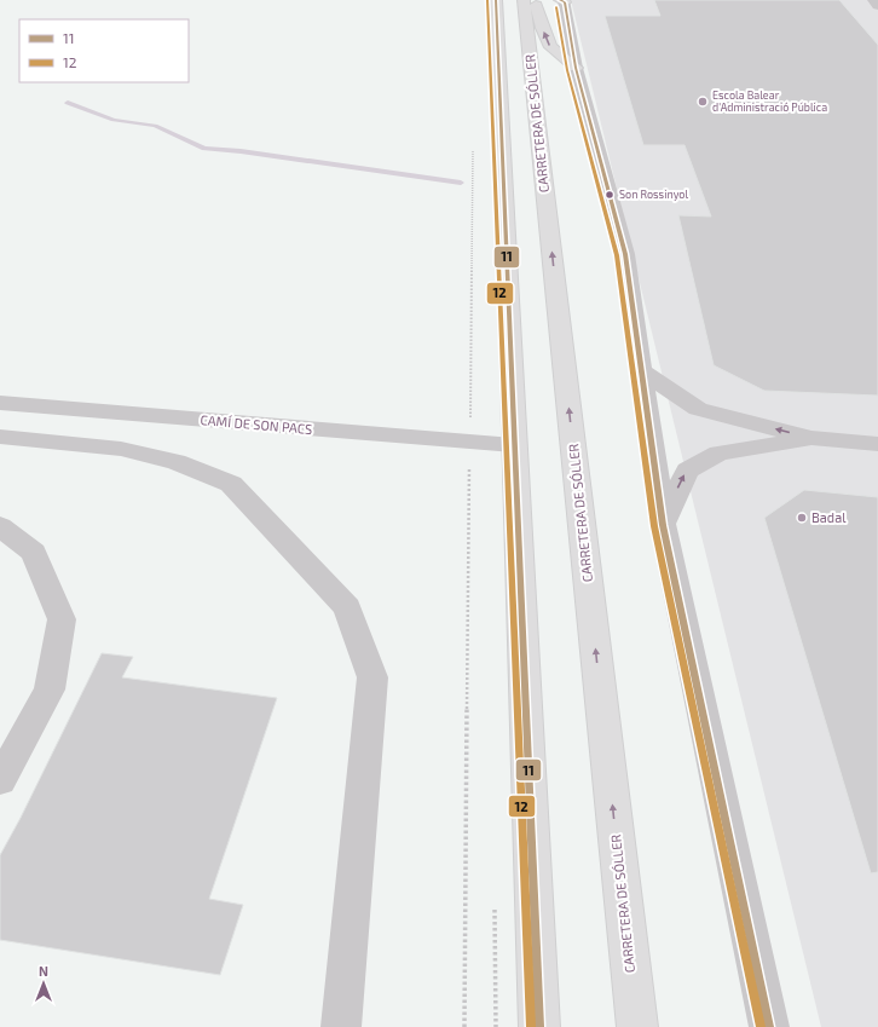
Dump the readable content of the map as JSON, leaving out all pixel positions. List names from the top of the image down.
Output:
{
  "streets": {
    "main road": ["CARRETERA DE SÓLLER"],
    "street": ["CAMÍ DE SON PACS"]
  },
  "places": ["Escola Balear d'Administració Pública", "Son Rossinyol", "Badal"],
  "lines": ["transit line 11", "transit line 12"],
  "legend": ["11", "12"],
  "north": "top"
}
